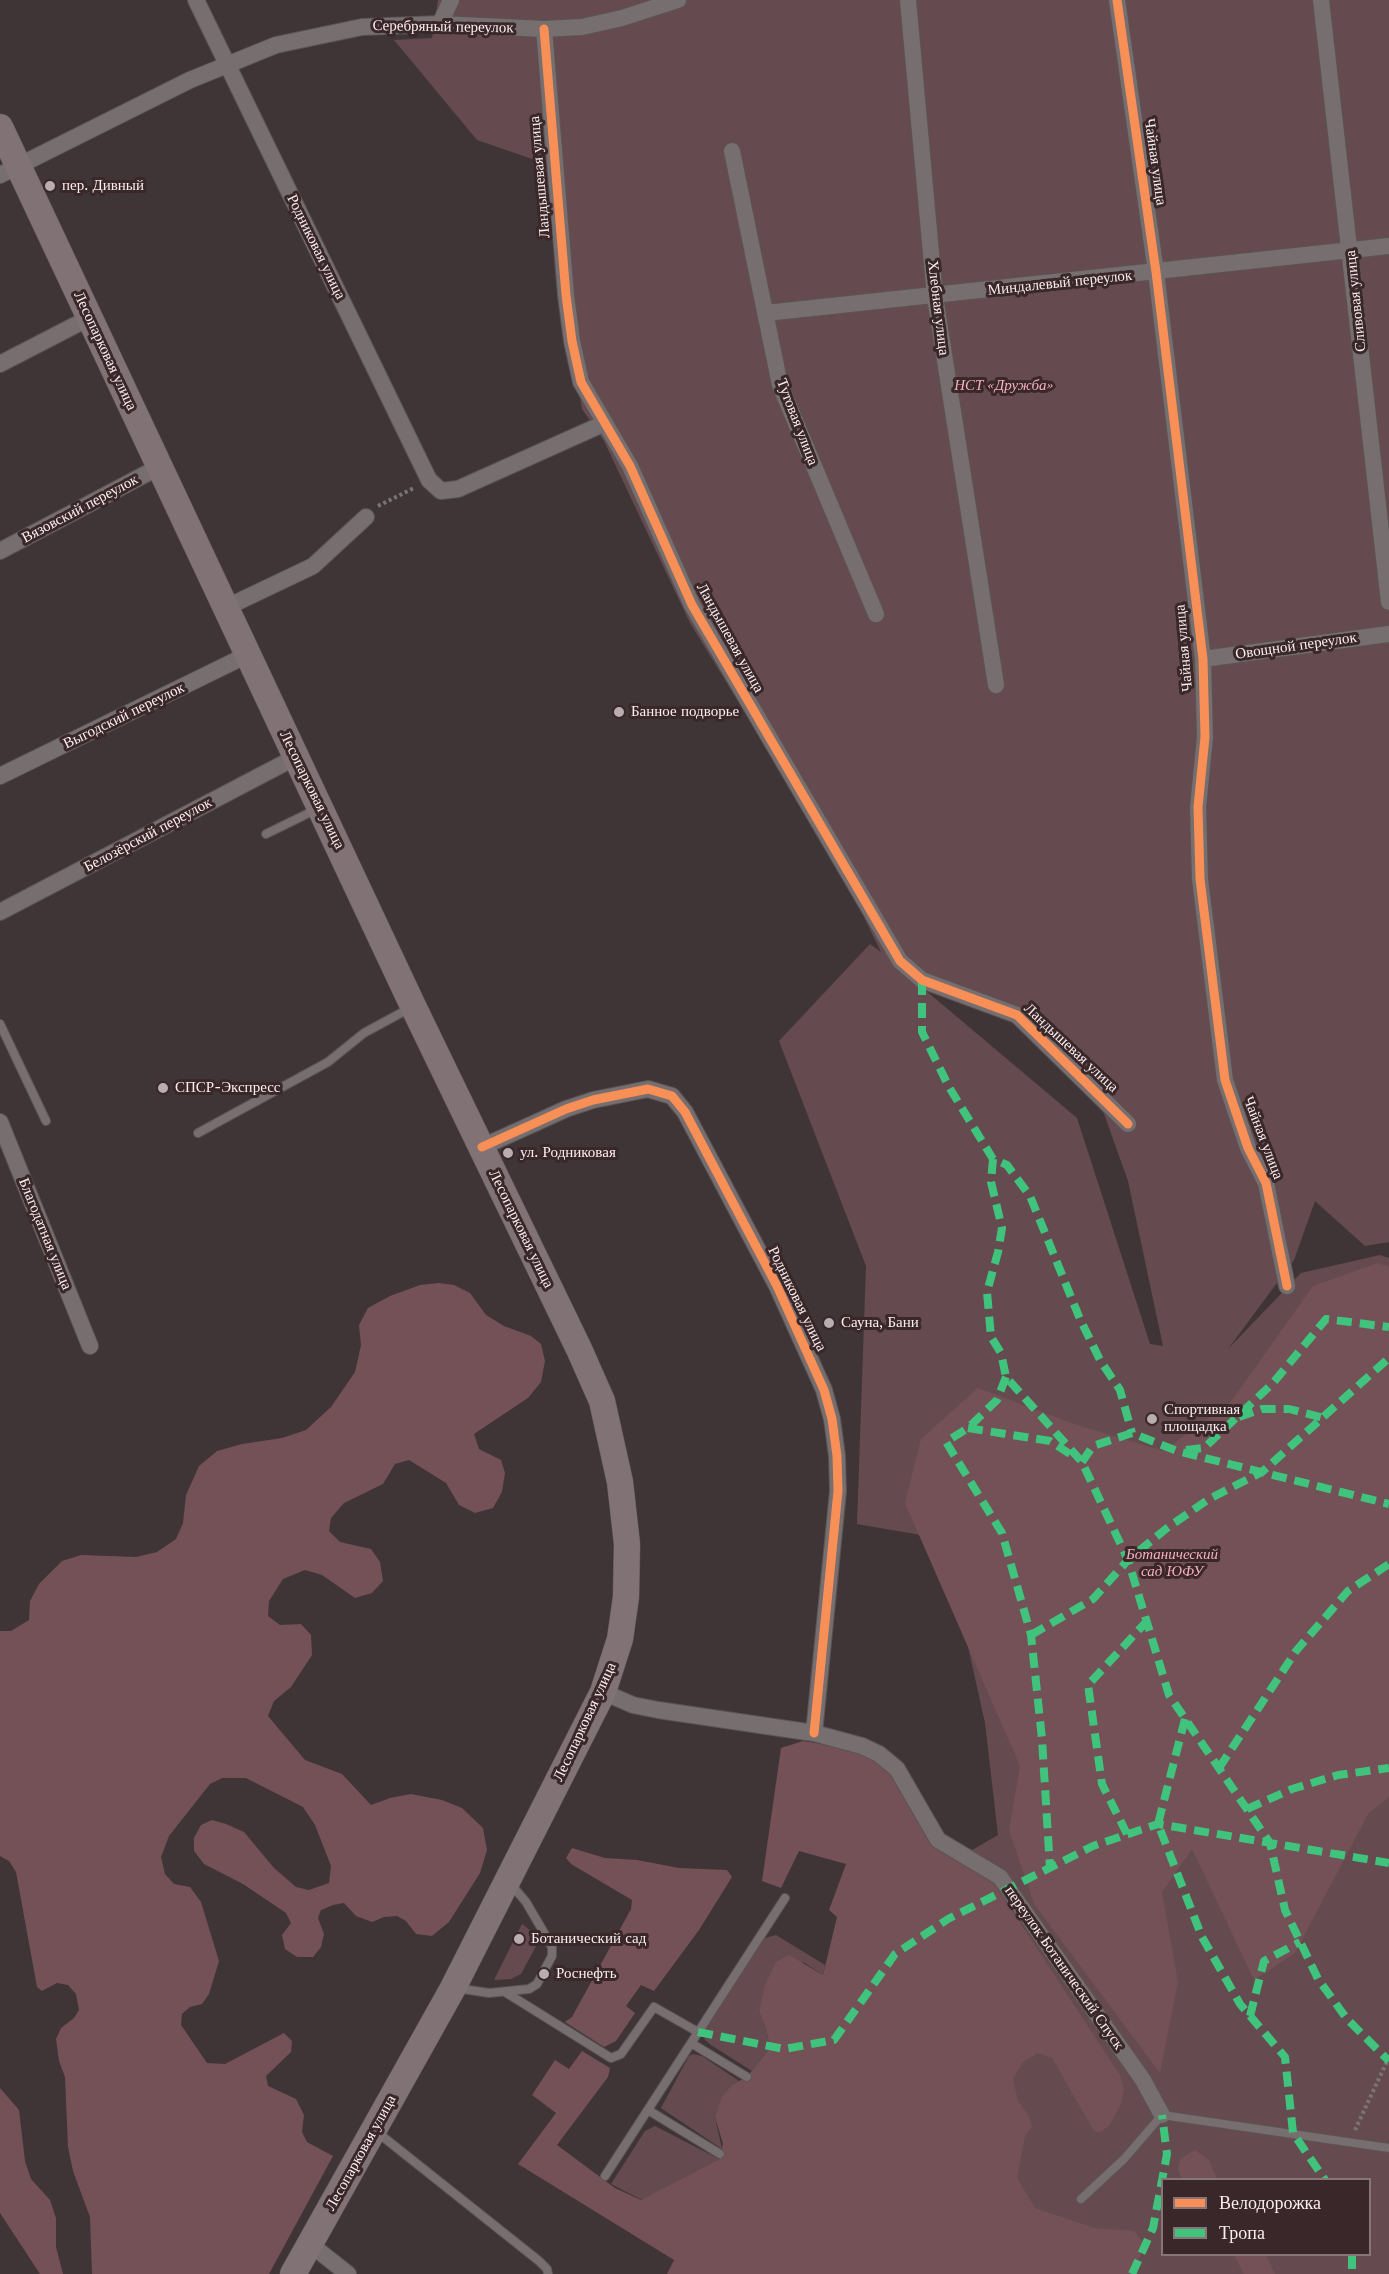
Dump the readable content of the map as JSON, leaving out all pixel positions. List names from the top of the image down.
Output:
{
  "streets": {
    "main road": ["Лесопарковая улица"],
    "street": [
      "Серебряный переулок",
      "Чайная улица",
      "Ландышевая улица",
      "Родниковая улица",
      "Миндалевый переулок",
      "Сливовая улица",
      "Хлебная улица",
      "Тутовая улица",
      "Вязовский переулок",
      "Овощной переулок",
      "Выгодский переулок",
      "Белозёрский переулок",
      "Благодатная улица",
      "переулок Ботанический Спуск"
    ]
  },
  "crossings": [
    ["Серебряный переулок", "Ландышевая улица"],
    ["Серебряный переулок", "Родниковая улица"],
    ["Серебряный переулок", "Лесопарковая улица"],
    ["Чайная улица", "Миндалевый переулок"],
    ["Чайная улица", "Овощной переулок"],
    ["Родниковая улица", "Лесопарковая улица"],
    ["Родниковая улица", "переулок Ботанический Спуск"],
    ["Миндалевый переулок", "Сливовая улица"],
    ["Миндалевый переулок", "Хлебная улица"],
    ["Миндалевый переулок", "Тутовая улица"],
    ["Лесопарковая улица", "Вязовский переулок"],
    ["Лесопарковая улица", "Выгодский переулок"],
    ["Лесопарковая улица", "Белозёрский переулок"],
    ["Лесопарковая улица", "переулок Ботанический Спуск"]
  ],
  "parks": ["НСТ «Дружба»", "Ботанический сад ЮФУ"],
  "places": [
    "пер. Дивный",
    "Банное подворье",
    "СПСР-Экспресс",
    "ул. Родниковая",
    "Сауна, Бани",
    "Спортивная площадка",
    "Ботанический сад",
    "Роснефть"
  ],
  "legend": ["Велодорожка", "Тропа"]
}
